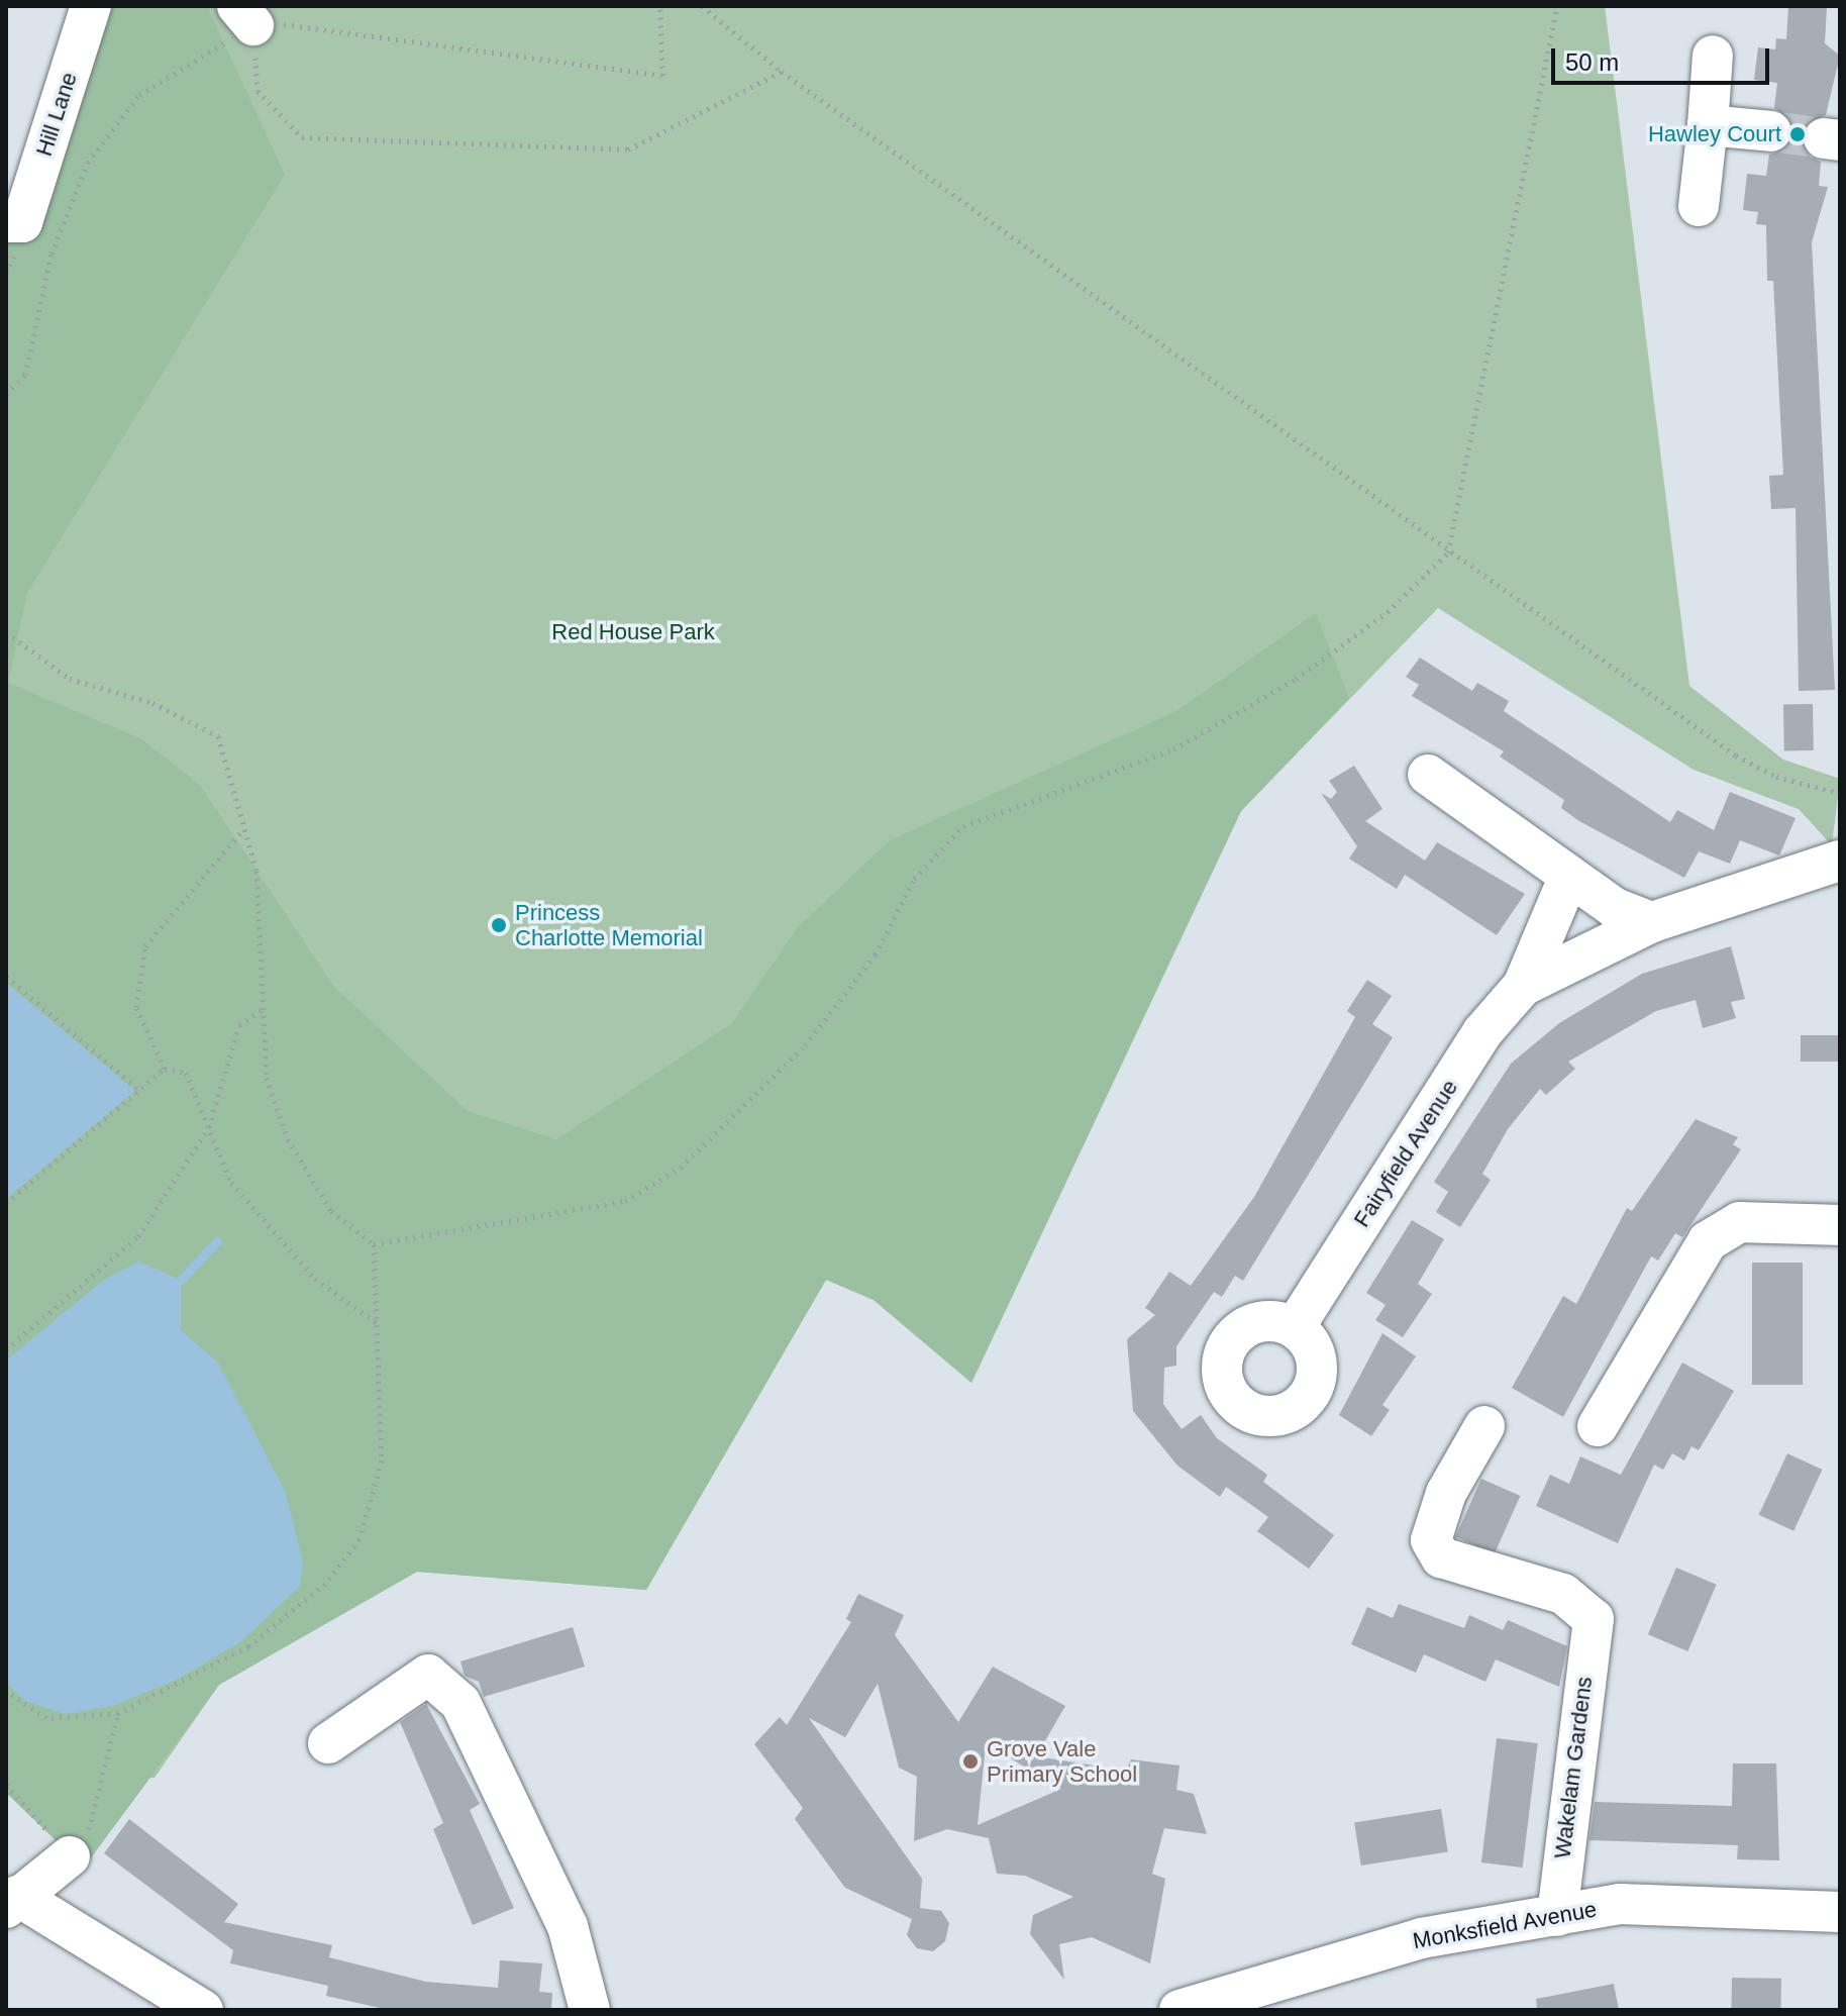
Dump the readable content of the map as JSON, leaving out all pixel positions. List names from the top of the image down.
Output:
{
  "streets": {
    "street": [
      "Hill Lane",
      "Fairyfield Avenue",
      "Wakelam Gardens",
      "Monksfield Avenue"
    ]
  },
  "crossings": [
    ["Wakelam Gardens", "Monksfield Avenue"]
  ],
  "parks": ["Red House Park"],
  "places": ["Hawley Court", "Princess Charlotte Memorial", "Grove Vale Primary School"],
  "scale_bar": "50 m"
}
